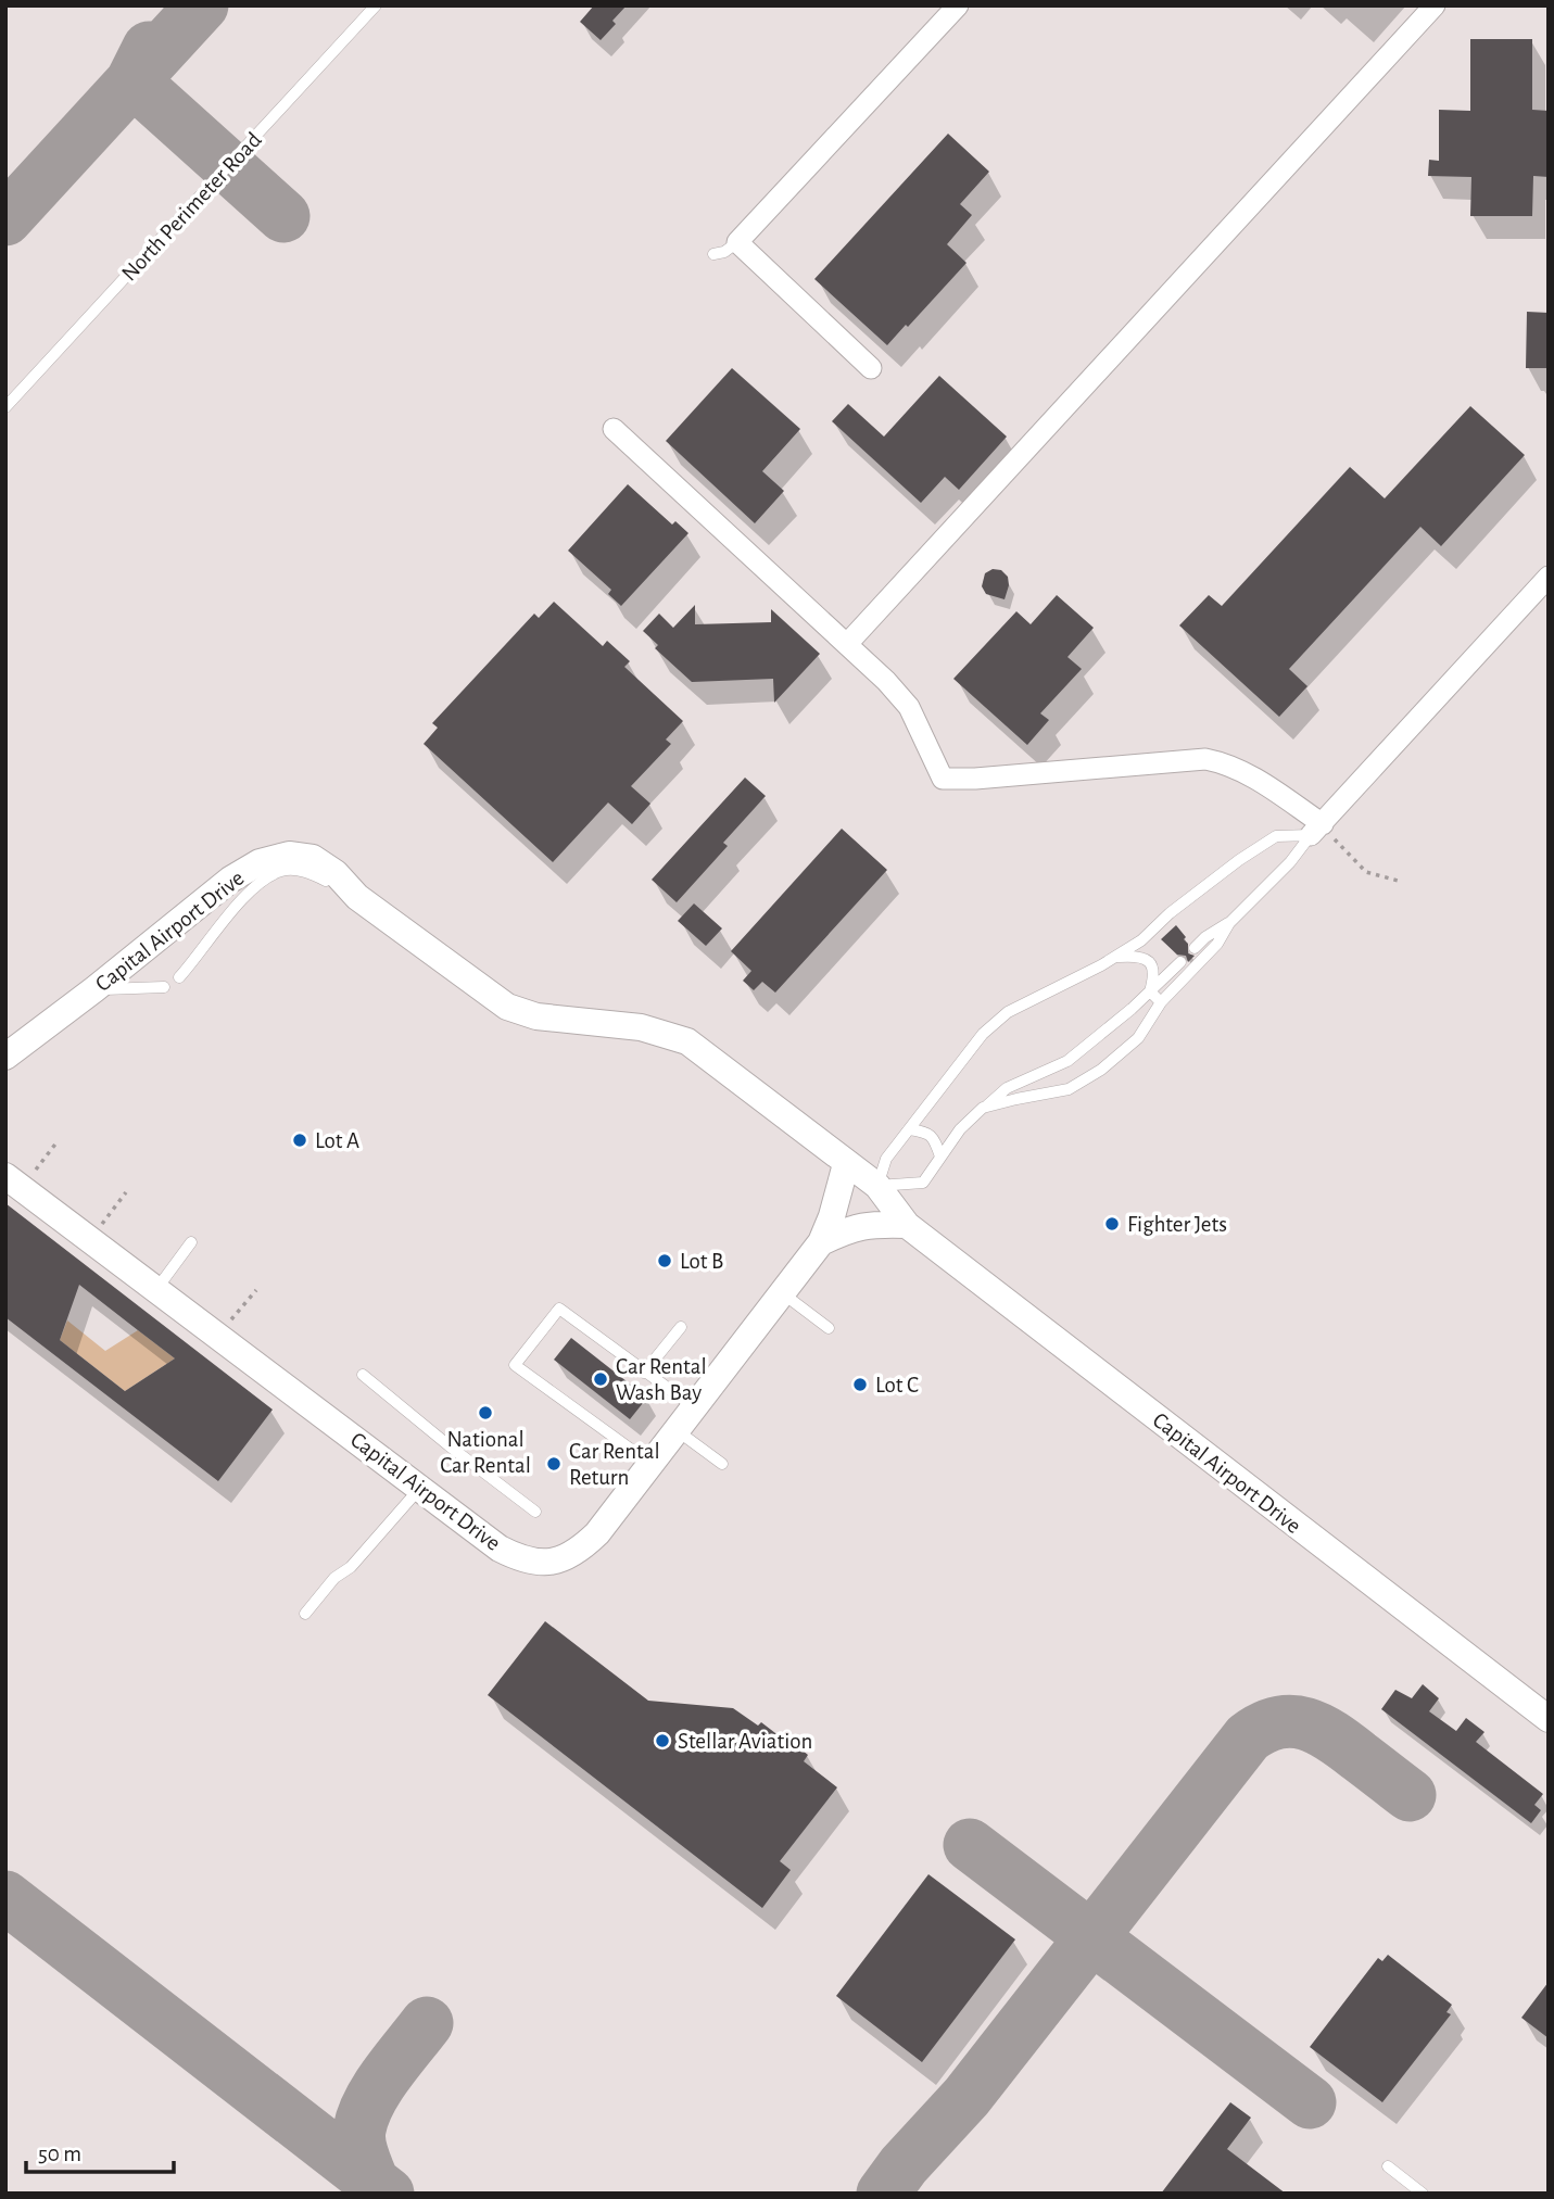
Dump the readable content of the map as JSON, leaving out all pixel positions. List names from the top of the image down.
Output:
{
  "streets": {
    "street": ["Capital Airport Drive"],
    "lane": ["North Perimeter Road"]
  },
  "places": [
    "Lot A",
    "Fighter Jets",
    "Lot B",
    "Car Rental Wash Bay",
    "Lot C",
    "National Car Rental",
    "Car Rental Return",
    "Stellar Aviation"
  ],
  "scale_bar": "50 m"
}
